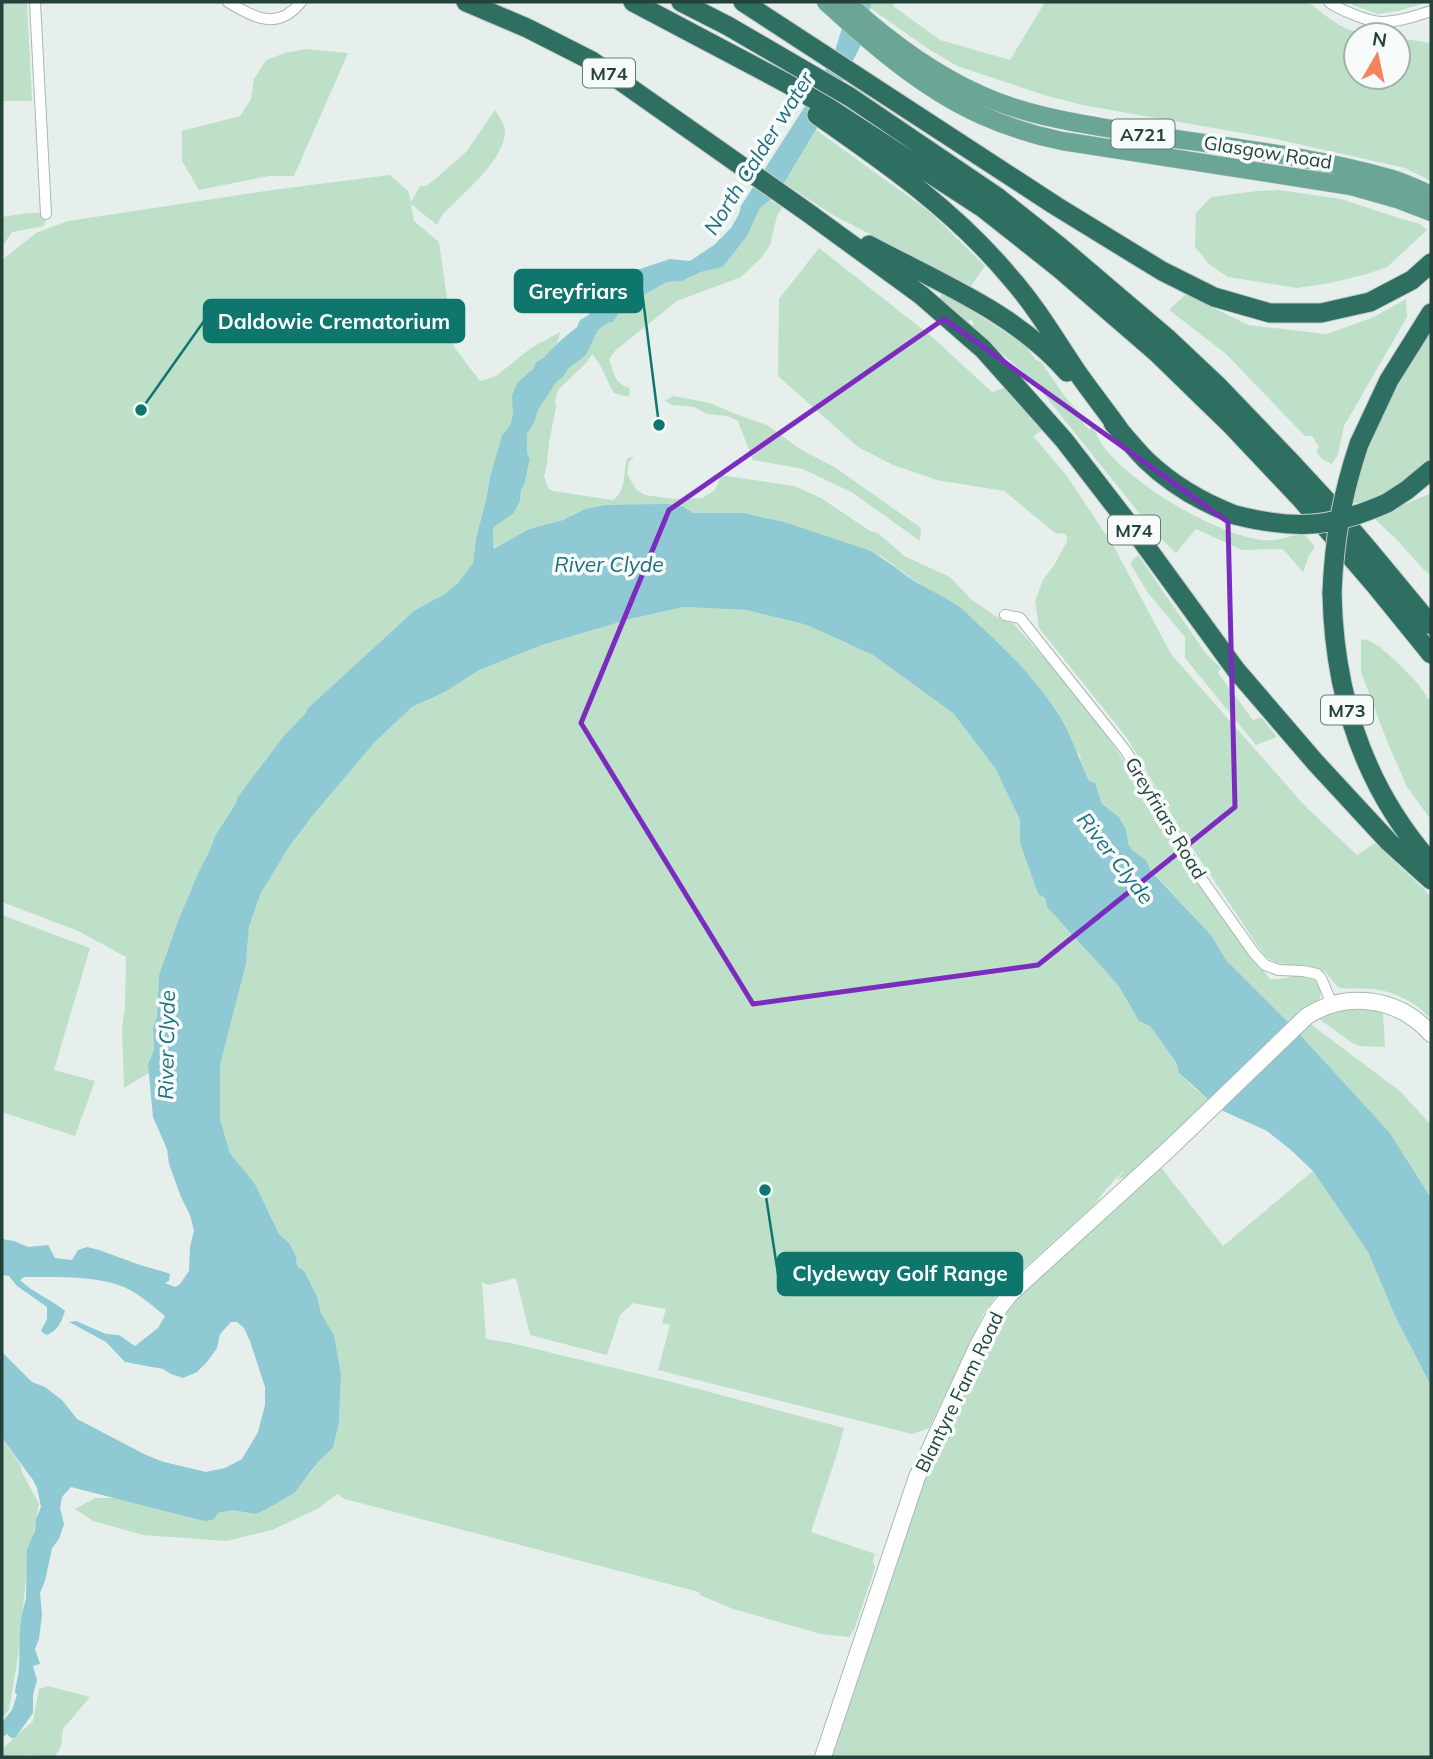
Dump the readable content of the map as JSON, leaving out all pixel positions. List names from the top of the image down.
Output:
{
  "streets": {
    "highway": ["M74", "M73"],
    "main road": ["A721", "Glasgow Road", "Blantyre Farm Road"],
    "street": ["Greyfriars Road"]
  },
  "crossings": [
    ["A721", "Glasgow Road"],
    ["Greyfriars Road", "Blantyre Farm Road"]
  ],
  "water": ["North Calder water", "River Clyde"],
  "places": ["Daldowie Crematorium", "Greyfriars", "Clydeway Golf Range"],
  "north": "top"
}
